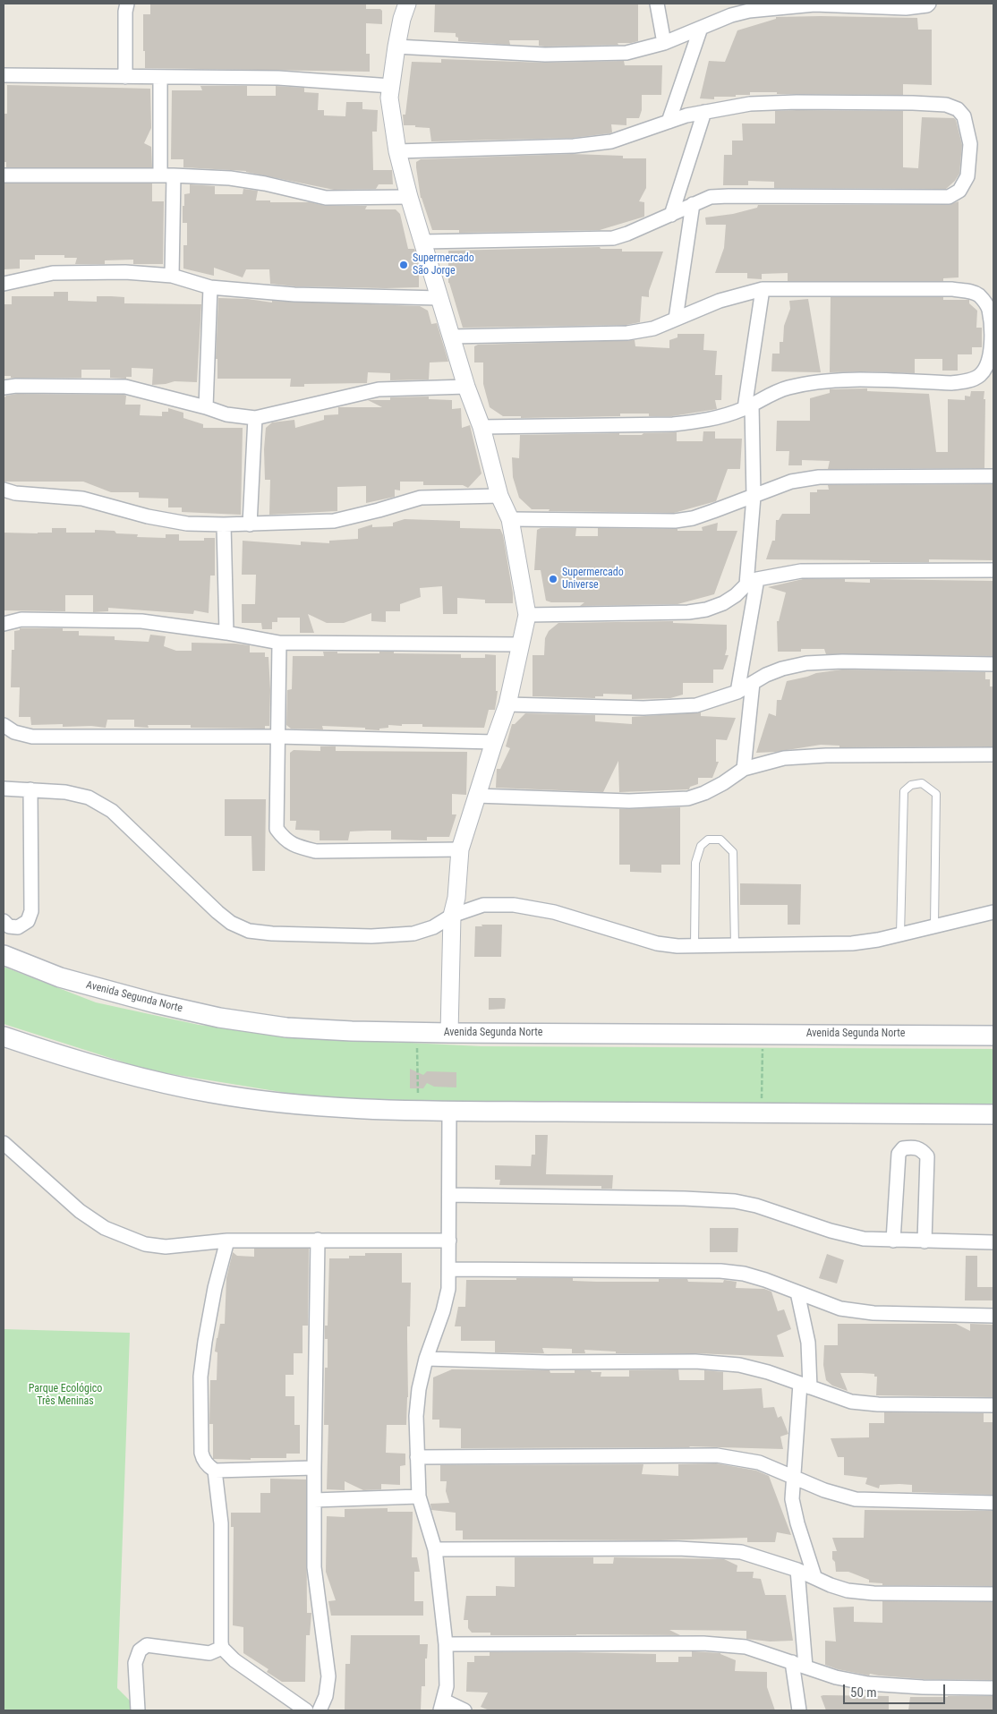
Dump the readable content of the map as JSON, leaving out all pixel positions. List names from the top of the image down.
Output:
{
  "streets": {
    "main road": ["Avenida Segunda Norte"]
  },
  "parks": ["Parque Ecológico Três Meninas"],
  "places": ["Supermercado São Jorge", "Supermercado Universe"],
  "scale_bar": "50 m"
}
